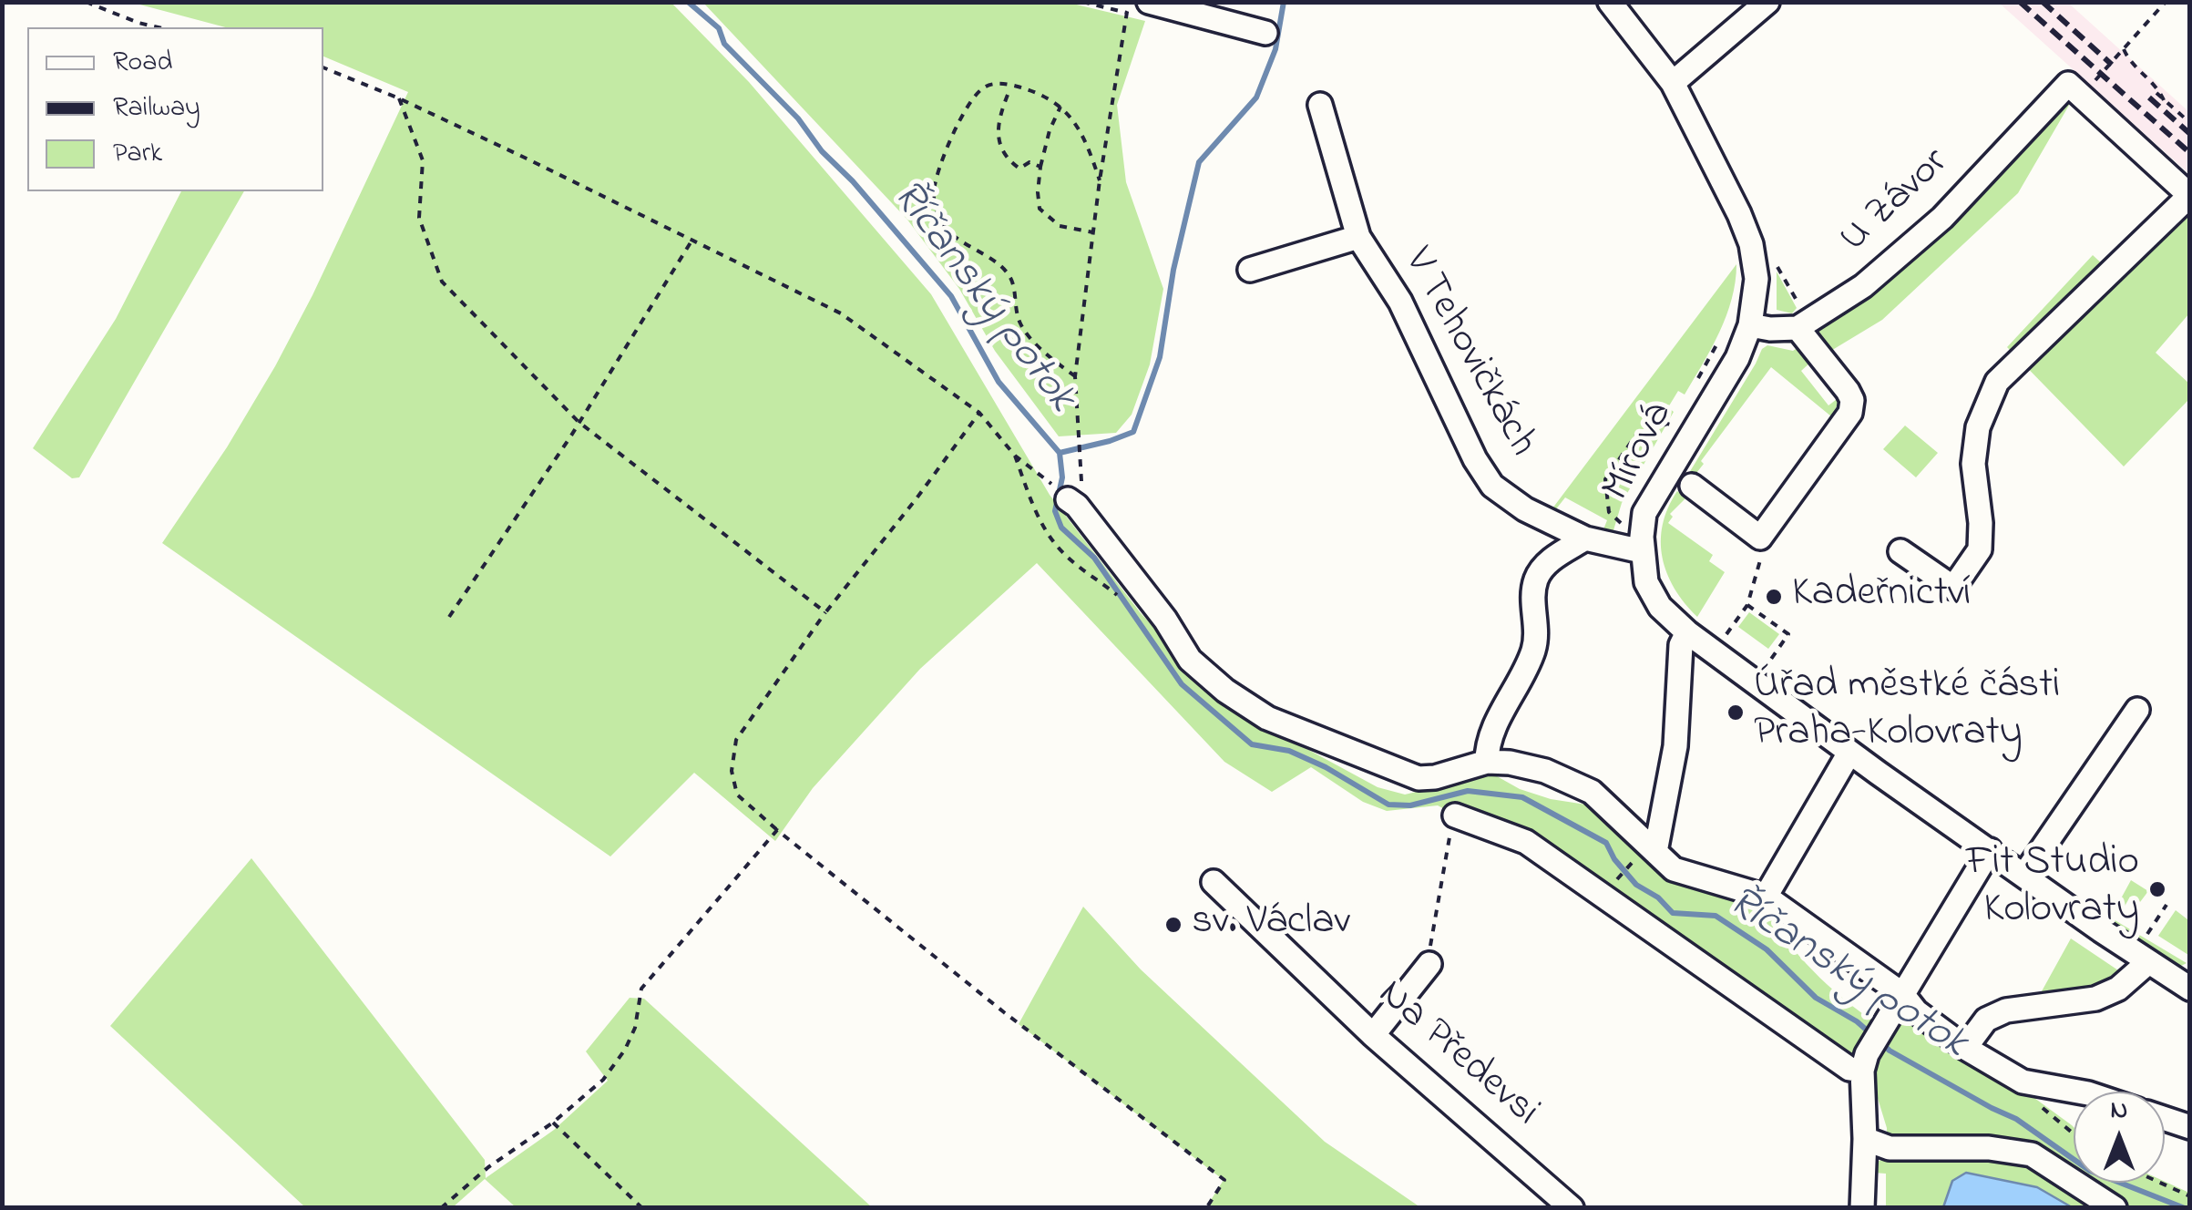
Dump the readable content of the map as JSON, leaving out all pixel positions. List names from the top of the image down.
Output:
{
  "streets": {
    "street": [
      "U Závor",
      "V Tehovičkách",
      "Mírová",
      "Na Předevsi"
    ]
  },
  "crossings": [
    ["V Tehovičkách", "Mírová"]
  ],
  "water": ["Říčanský potok"],
  "places": [
    "Kadeřnictví",
    "Úřad městké části Praha-Kolovraty",
    "Fit Studio Kolovraty",
    "sv. Václav"
  ],
  "legend": ["Road", "Railway", "Park"],
  "north": "top"
}
